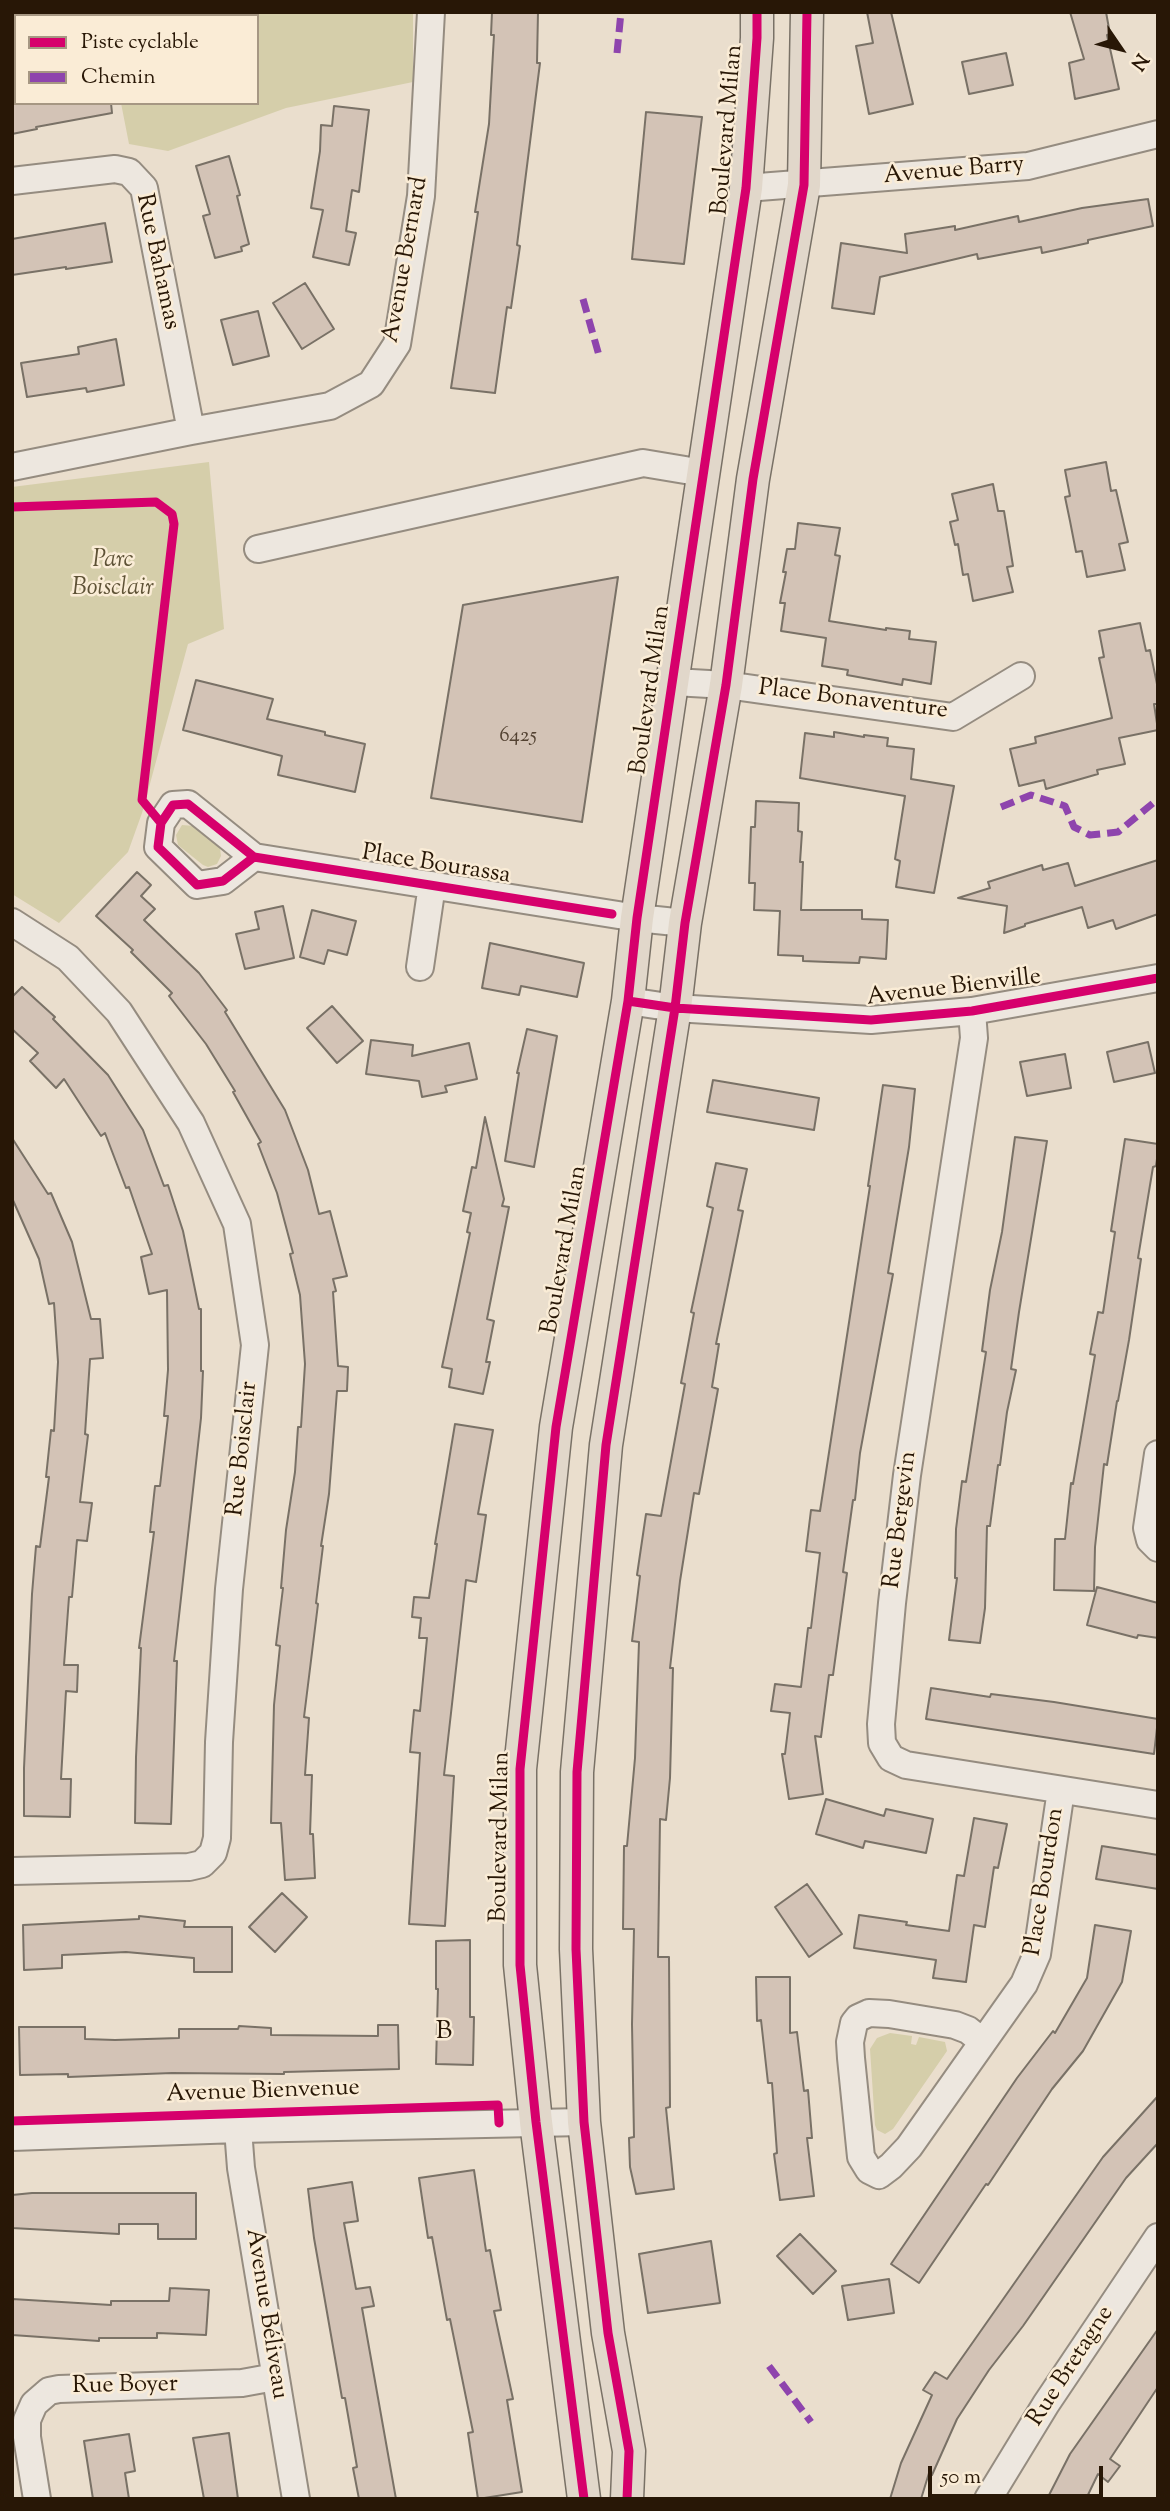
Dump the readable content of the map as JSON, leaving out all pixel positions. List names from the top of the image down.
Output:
{
  "streets": {
    "main road": ["Boulevard Milan"],
    "street": [
      "Avenue Barry",
      "Avenue Bernard",
      "Rue Bahamas",
      "Place Bonaventure",
      "Place Bourassa",
      "Avenue Bienville",
      "Rue Boisclair",
      "Rue Bergevin",
      "Place Bourdon",
      "Avenue Bienvenue",
      "Avenue Béliveau",
      "Rue Bretagne",
      "Rue Boyer"
    ]
  },
  "crossings": [
    ["Boulevard Milan", "Avenue Barry"],
    ["Boulevard Milan", "Place Bonaventure"],
    ["Boulevard Milan", "Place Bourassa"],
    ["Boulevard Milan", "Avenue Bienville"],
    ["Boulevard Milan", "Avenue Bienvenue"],
    ["Avenue Bernard", "Rue Bahamas"],
    ["Avenue Bienville", "Rue Bergevin"],
    ["Rue Bergevin", "Place Bourdon"],
    ["Avenue Bienvenue", "Avenue Béliveau"],
    ["Avenue Béliveau", "Rue Boyer"]
  ],
  "districts": ["B"],
  "parks": ["Parc Boisclair"],
  "house_numbers": ["6425"],
  "legend": ["Piste cyclable", "Chemin"],
  "scale_bar": "50 m",
  "north": "bottom right"
}
